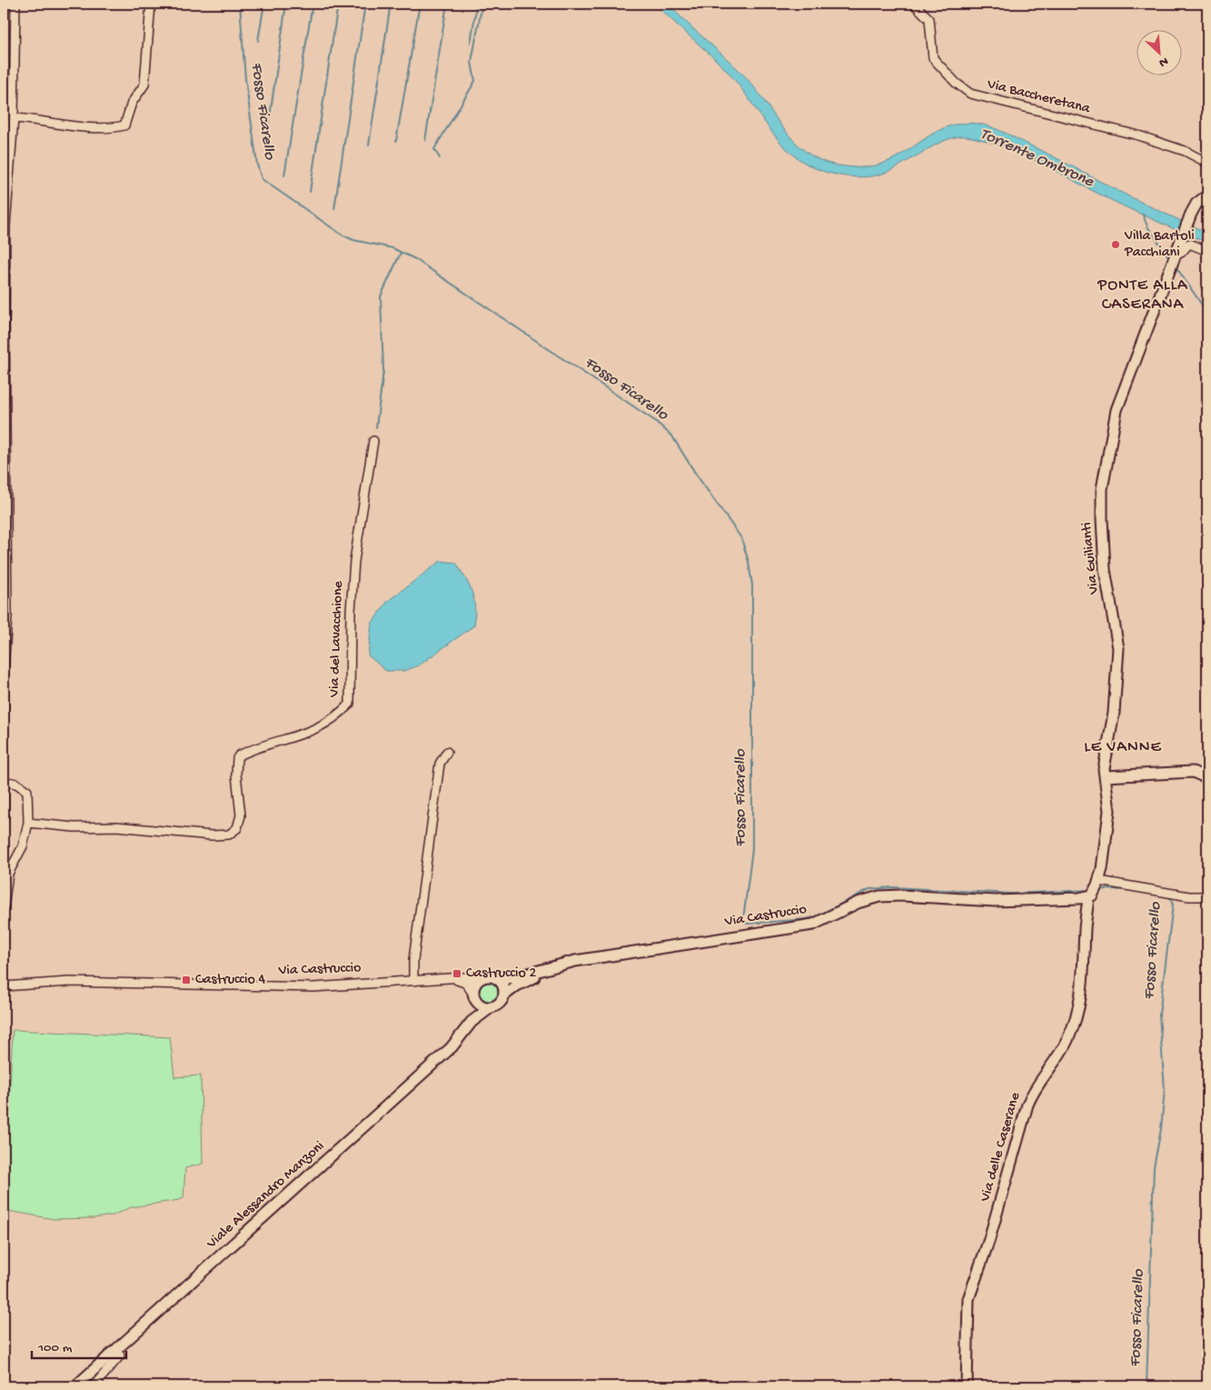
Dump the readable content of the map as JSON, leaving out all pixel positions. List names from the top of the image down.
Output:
{
  "streets": {
    "street": [
      "Via Baccheretana",
      "Via Guilianti",
      "Via del Lavacchione",
      "Via Castruccio",
      "Via delle Caserane",
      "Viale Alessandro Manzoni"
    ]
  },
  "crossings": [
    ["Via Guilianti", "Via Castruccio"],
    ["Via Guilianti", "Via delle Caserane"],
    ["Via Castruccio", "Via delle Caserane"],
    ["Via Castruccio", "Viale Alessandro Manzoni"]
  ],
  "districts": ["PONTE ALLA CASERANA", "LE VANNE"],
  "water": ["Fosso Ficarello", "Torrente Ombrone"],
  "places": {
    "other": ["Villa Bartoli Pacchiani"],
    "transit": ["Castruccio 2", "Castruccio 4"]
  },
  "scale_bar": "100 m",
  "north": "bottom right"
}
